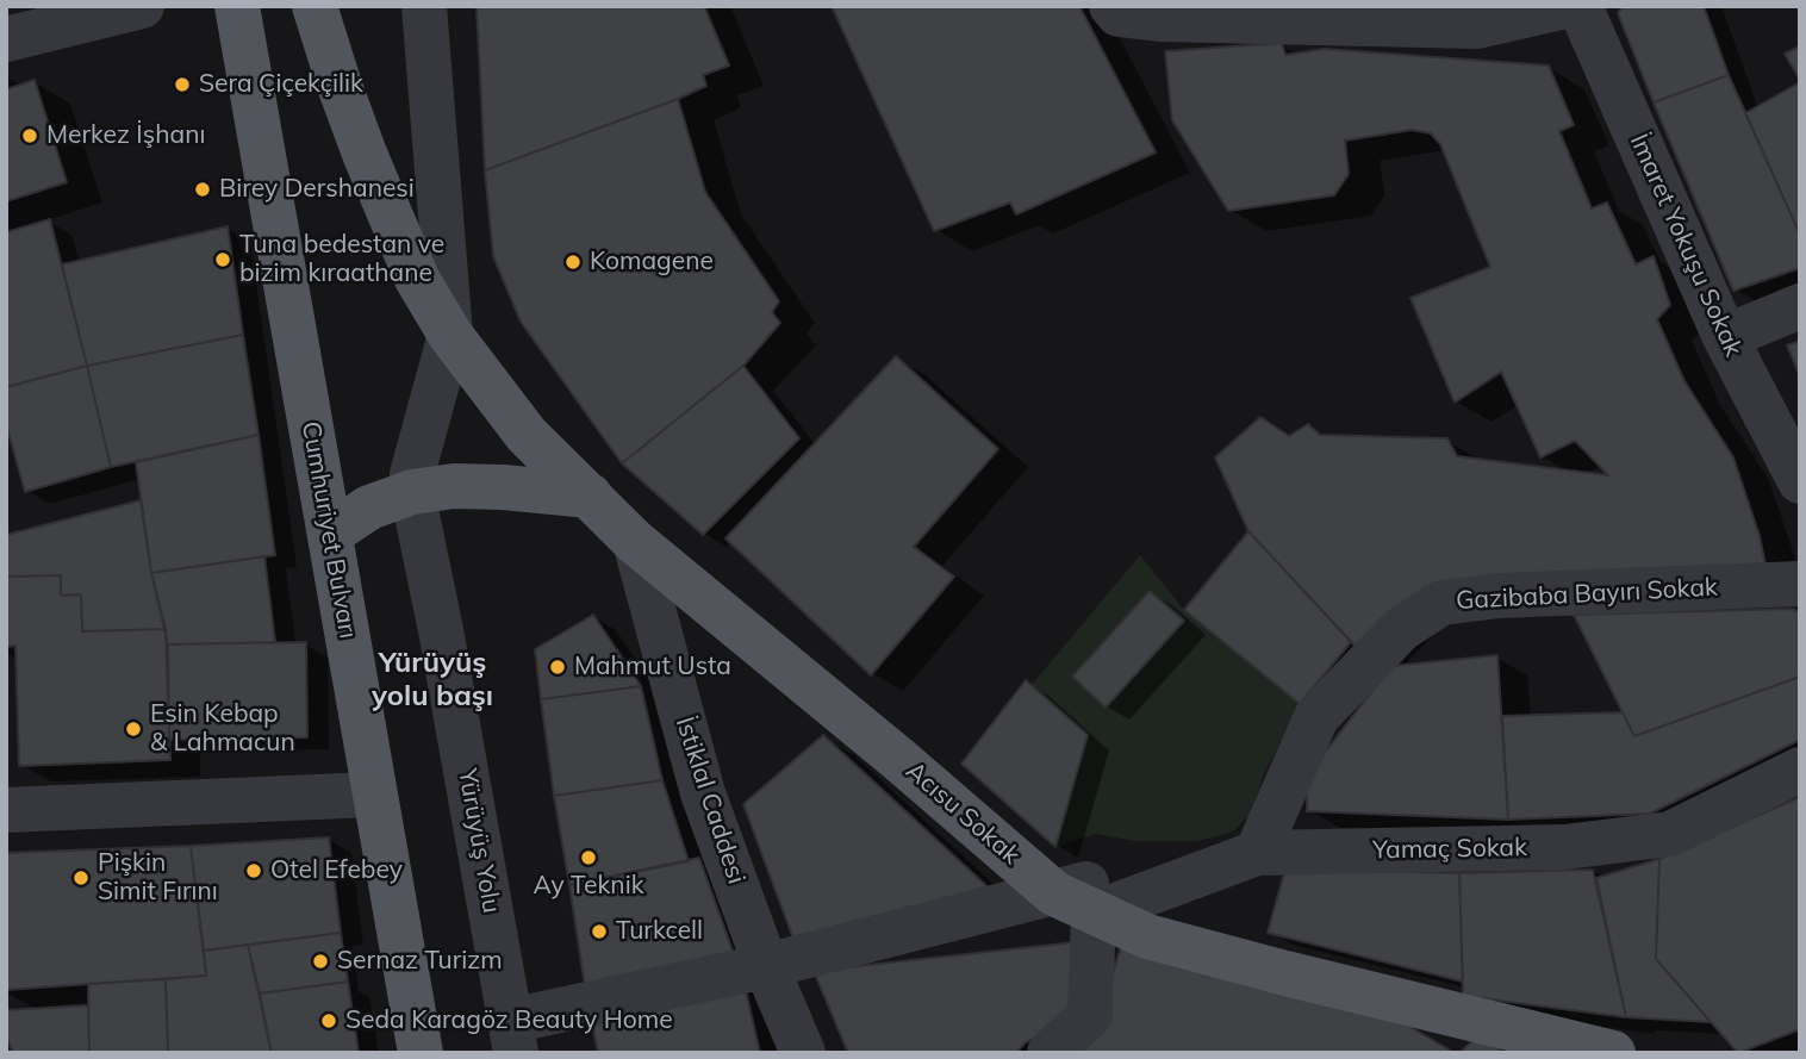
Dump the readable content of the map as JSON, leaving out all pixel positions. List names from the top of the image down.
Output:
{
  "streets": {
    "main road": ["Cumhuriyet Bulvarı", "Acısu Sokak"],
    "street": [
      "İmaret Yokuşu Sokak",
      "Gazibaba Bayırı Sokak",
      "İstiklal Caddesi",
      "Yürüyüş Yolu",
      "Yamaç Sokak"
    ]
  },
  "crossings": [
    ["Gazibaba Bayırı Sokak", "Yamaç Sokak"],
    ["İstiklal Caddesi", "Acısu Sokak"],
    ["Acısu Sokak", "Yamaç Sokak"]
  ],
  "districts": ["Yürüyüş yolu başı"],
  "places": [
    "Sera Çiçekçilik",
    "Merkez İşhanı",
    "Birey Dershanesi",
    "Tuna bedestan ve bizim kıraathane",
    "Komagene",
    "Mahmut Usta",
    "Esin Kebap & Lahmacun",
    "Ay Teknik",
    "Otel Efebey",
    "Pişkin Simit Fırını",
    "Turkcell",
    "Sernaz Turizm",
    "Seda Karagöz Beauty Home"
  ]
}
